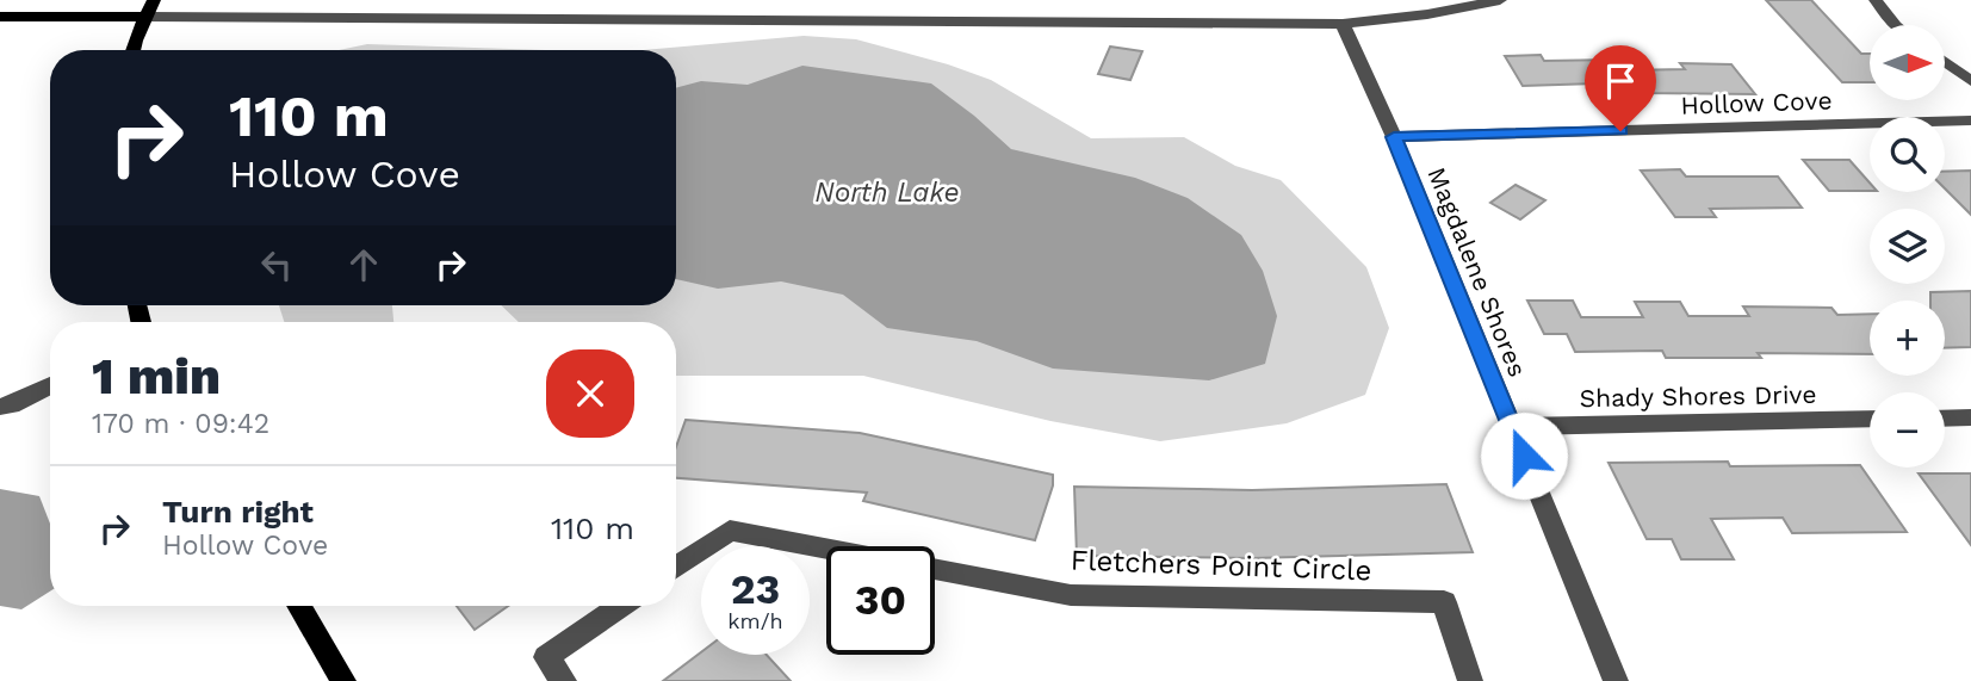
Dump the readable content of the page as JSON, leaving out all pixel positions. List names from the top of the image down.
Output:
{
  "streets": {
    "street": [
      "Hollow Cove",
      "Magdalene Shores",
      "Shady Shores Drive",
      "Fletchers Point Circle"
    ]
  },
  "crossings": [
    ["Hollow Cove", "Magdalene Shores"],
    ["Magdalene Shores", "Shady Shores Drive"]
  ],
  "water": ["North Lake"],
  "north": "right",
  "page": {
    "map_buttons": ["+", "−"],
    "turn": ["110 m", "Hollow Cove"],
    "heading": ["1 min", "170 m · 09:42"],
    "list": [
      {
        "name": "Turn right",
        "note": "Hollow Cove",
        "value": "110 m"
      }
    ],
    "speed": "23 km/h",
    "limit": "30"
  }
}
